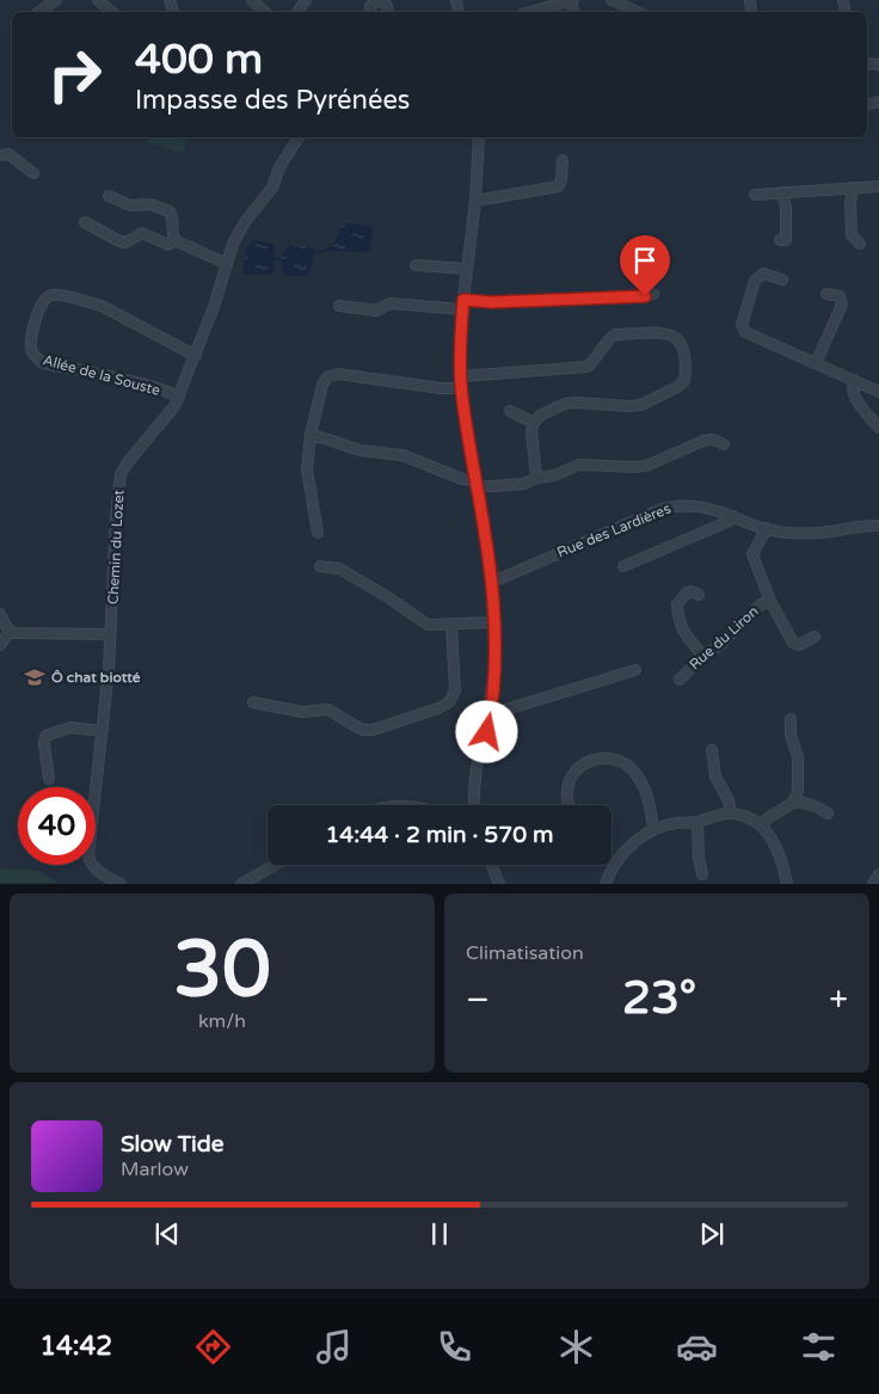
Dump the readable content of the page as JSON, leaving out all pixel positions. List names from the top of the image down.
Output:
{
  "streets": {
    "street": [
      "Allée de la Souste",
      "Rue des Lardières",
      "Chemin du Lozet",
      "Rue du Liron"
    ]
  },
  "crossings": [
    ["Allée de la Souste", "Chemin du Lozet"]
  ],
  "places": {
    "school or university": ["Ô chat biotté"]
  },
  "page": {
    "turn": ["400 m", "Impasse des Pyrénées"],
    "limit": "40",
    "trip": "14:44 · 2 min · 570 m",
    "tile": [
      ["30", "km/h"],
      "Climatisation"
    ],
    "heat": ["−", "23°", "+"],
    "song": ["Slow Tide", "Marlow"],
    "tabs": "14:42"
  }
}
